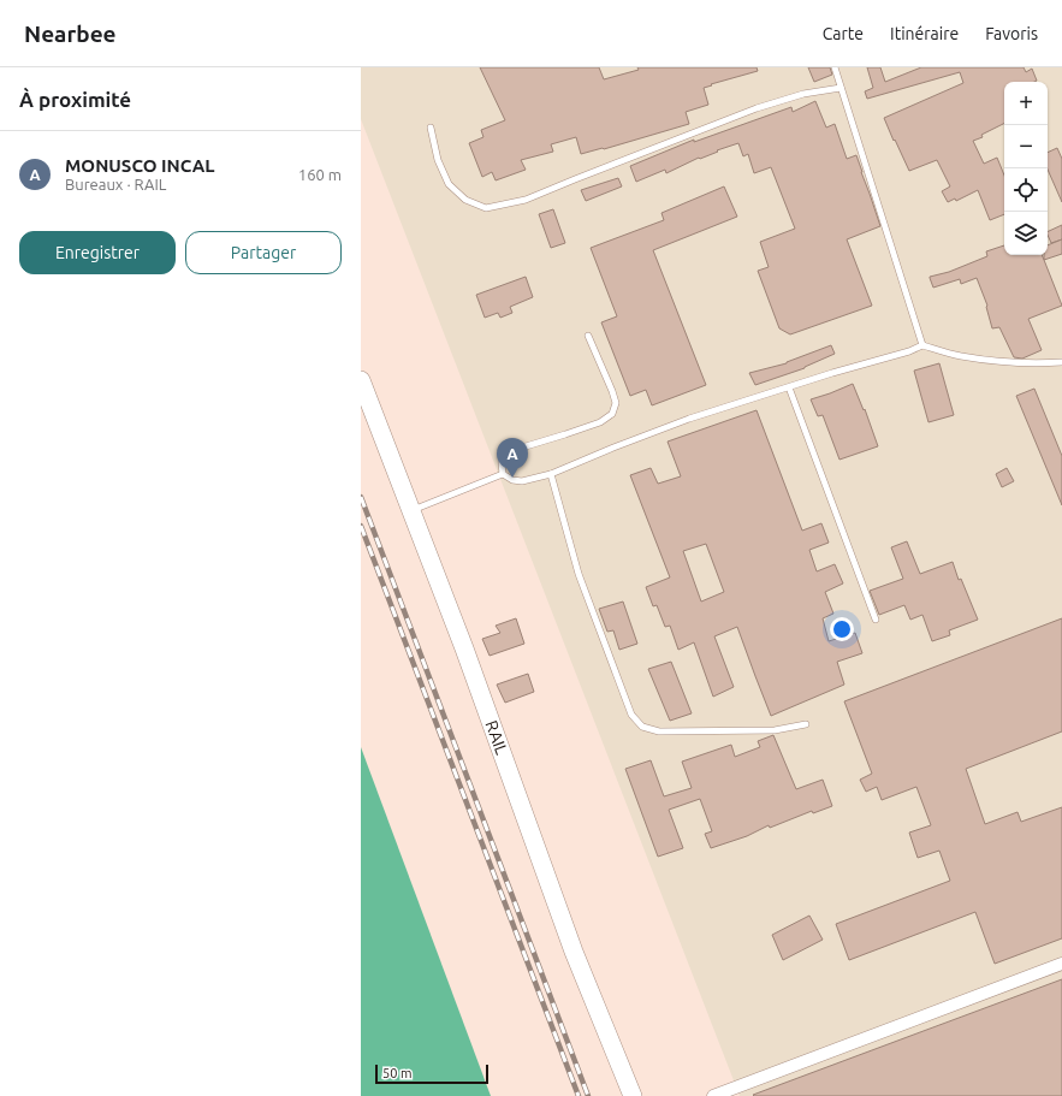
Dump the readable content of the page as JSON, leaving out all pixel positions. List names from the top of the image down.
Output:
{
  "streets": {
    "main road": ["RAIL"]
  },
  "scale_bar": "50 m",
  "page": {
    "header": "Nearbee",
    "nav": ["Carte", "Itinéraire", "Favoris"],
    "heading": "À proximité",
    "map_buttons": ["+", "−"],
    "list": [
      {
        "mark": "A",
        "name": "MONUSCO INCAL",
        "note": "Bureaux · RAIL",
        "value": "160 m"
      }
    ],
    "buttons": ["Enregistrer", "Partager"],
    "pins": "A",
    "scale": "50 m"
  }
}
